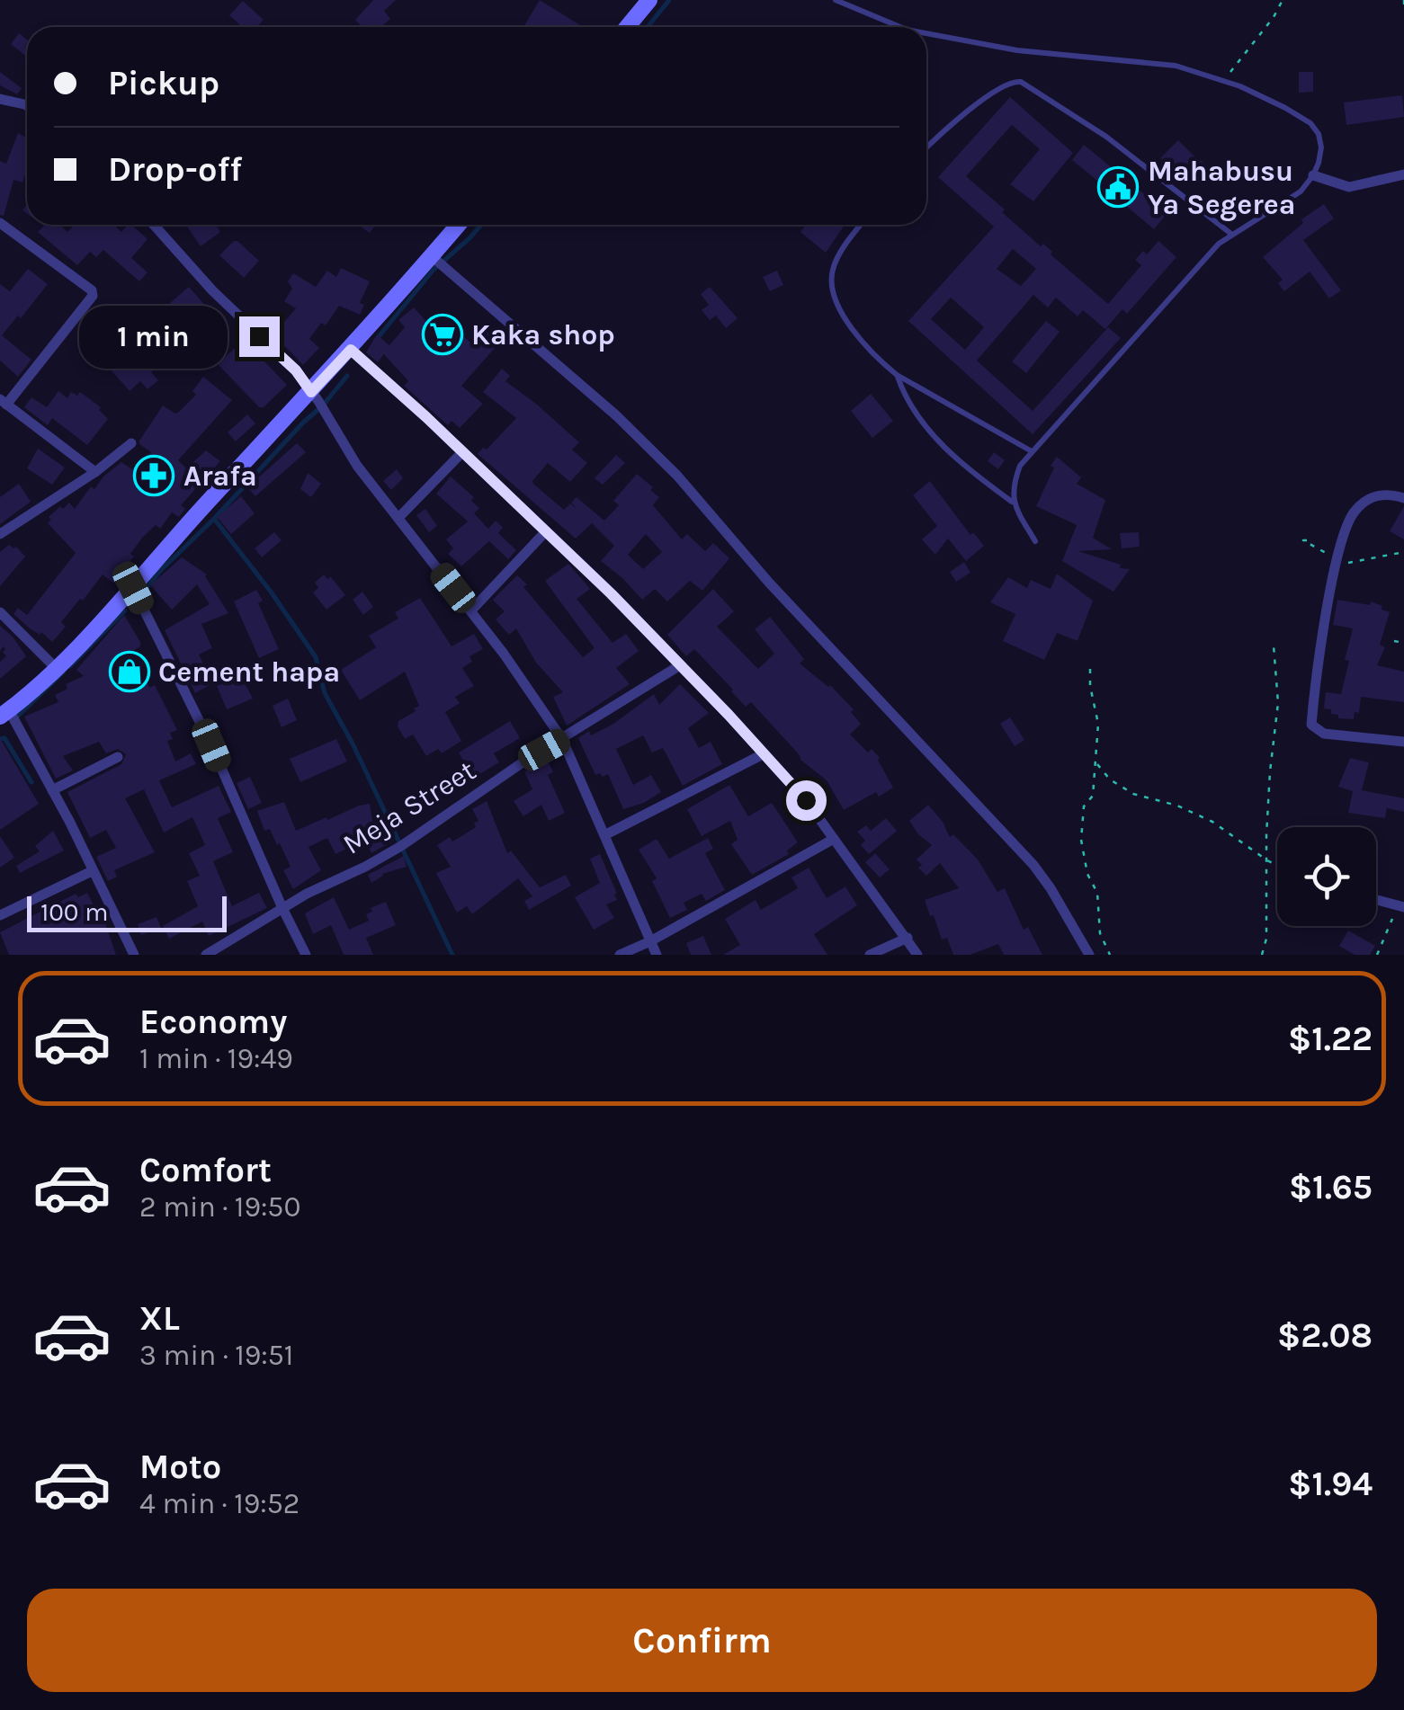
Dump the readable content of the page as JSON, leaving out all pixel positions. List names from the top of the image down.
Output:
{
  "streets": {
    "street": ["Meja Street"]
  },
  "places": {
    "public building": ["Mahabusu Ya Segerea"],
    "supermarket": ["Kaka shop"],
    "pharmacy": ["Arafa"],
    "shop": ["Cement hapa"]
  },
  "scale_bar": "100 m",
  "page": {
    "banner": ["Pickup", "Drop-off"],
    "bubble": "1 min",
    "scale": "100 m",
    "list": [
      {
        "name": "Economy",
        "note": "1 min · 19:49",
        "value": "$1.22"
      },
      {
        "name": "Comfort",
        "note": "2 min · 19:50",
        "value": "$1.65"
      },
      {
        "name": "XL",
        "note": "3 min · 19:51",
        "value": "$2.08"
      },
      {
        "name": "Moto",
        "note": "4 min · 19:52",
        "value": "$1.94"
      }
    ],
    "buttons": "Confirm"
  }
}
